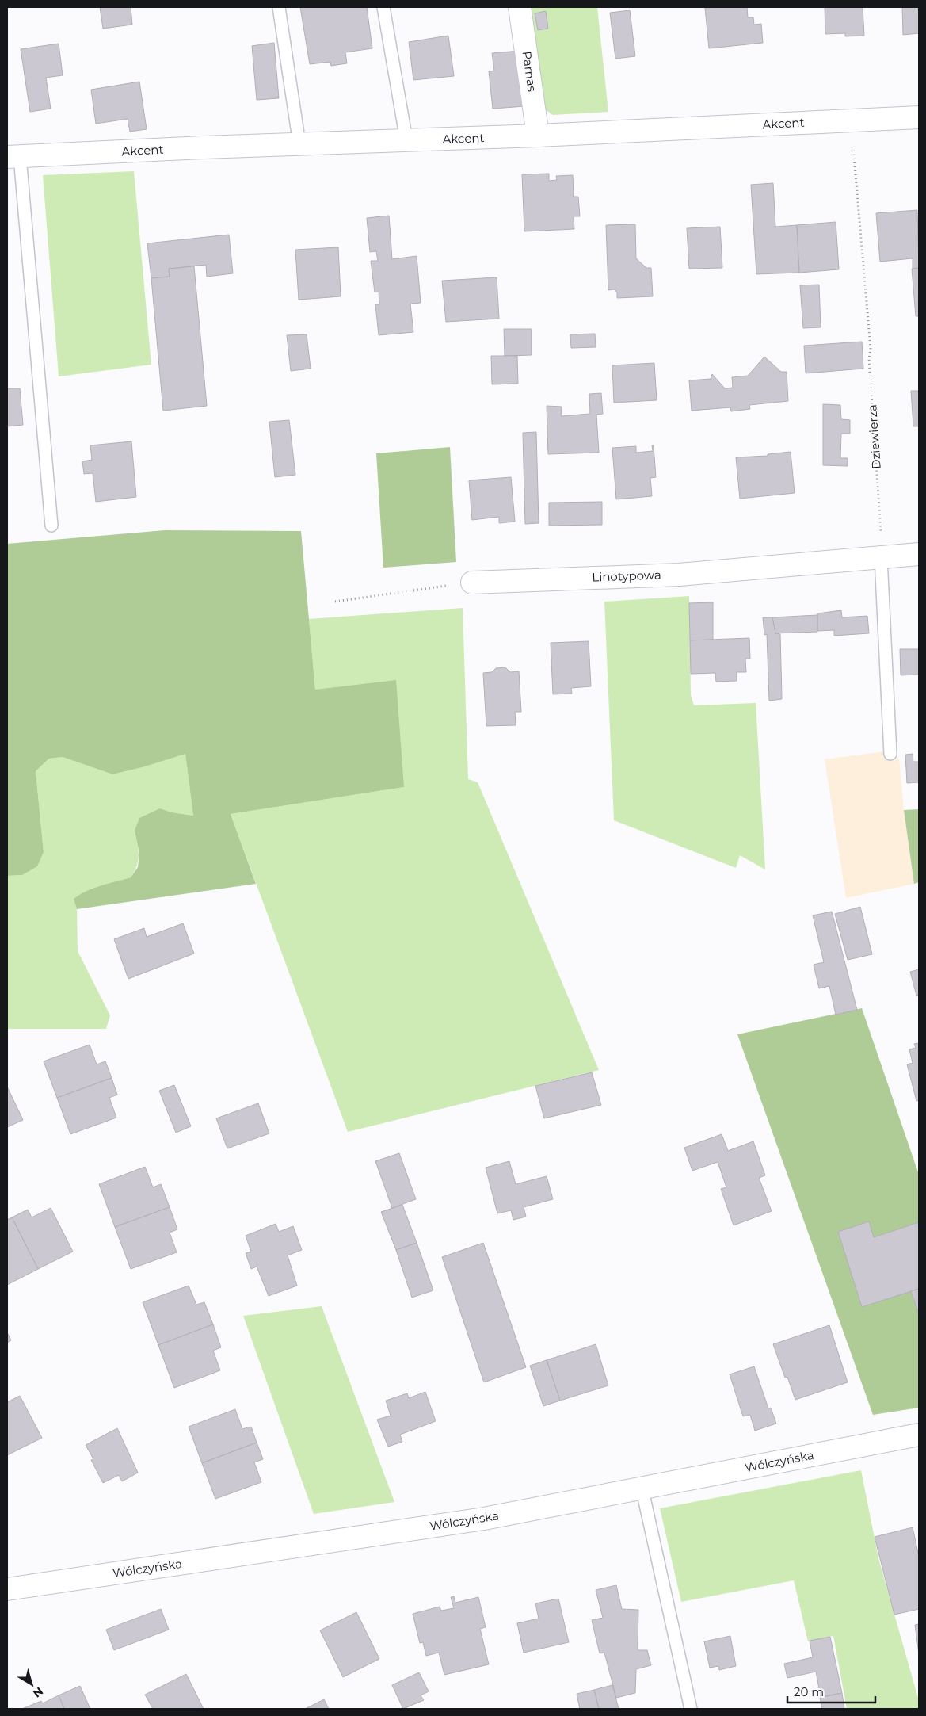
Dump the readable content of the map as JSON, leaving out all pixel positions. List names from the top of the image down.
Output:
{
  "streets": {
    "street": [
      "Parnas",
      "Akcent",
      "Linotypowa",
      "Wólczyńska"
    ],
    "path": ["Dziewierza"]
  },
  "crossings": [
    ["Parnas", "Akcent"],
    ["Akcent", "Dziewierza"],
    ["Dziewierza", "Linotypowa"]
  ],
  "scale_bar": "20 m",
  "north": "bottom right"
}
